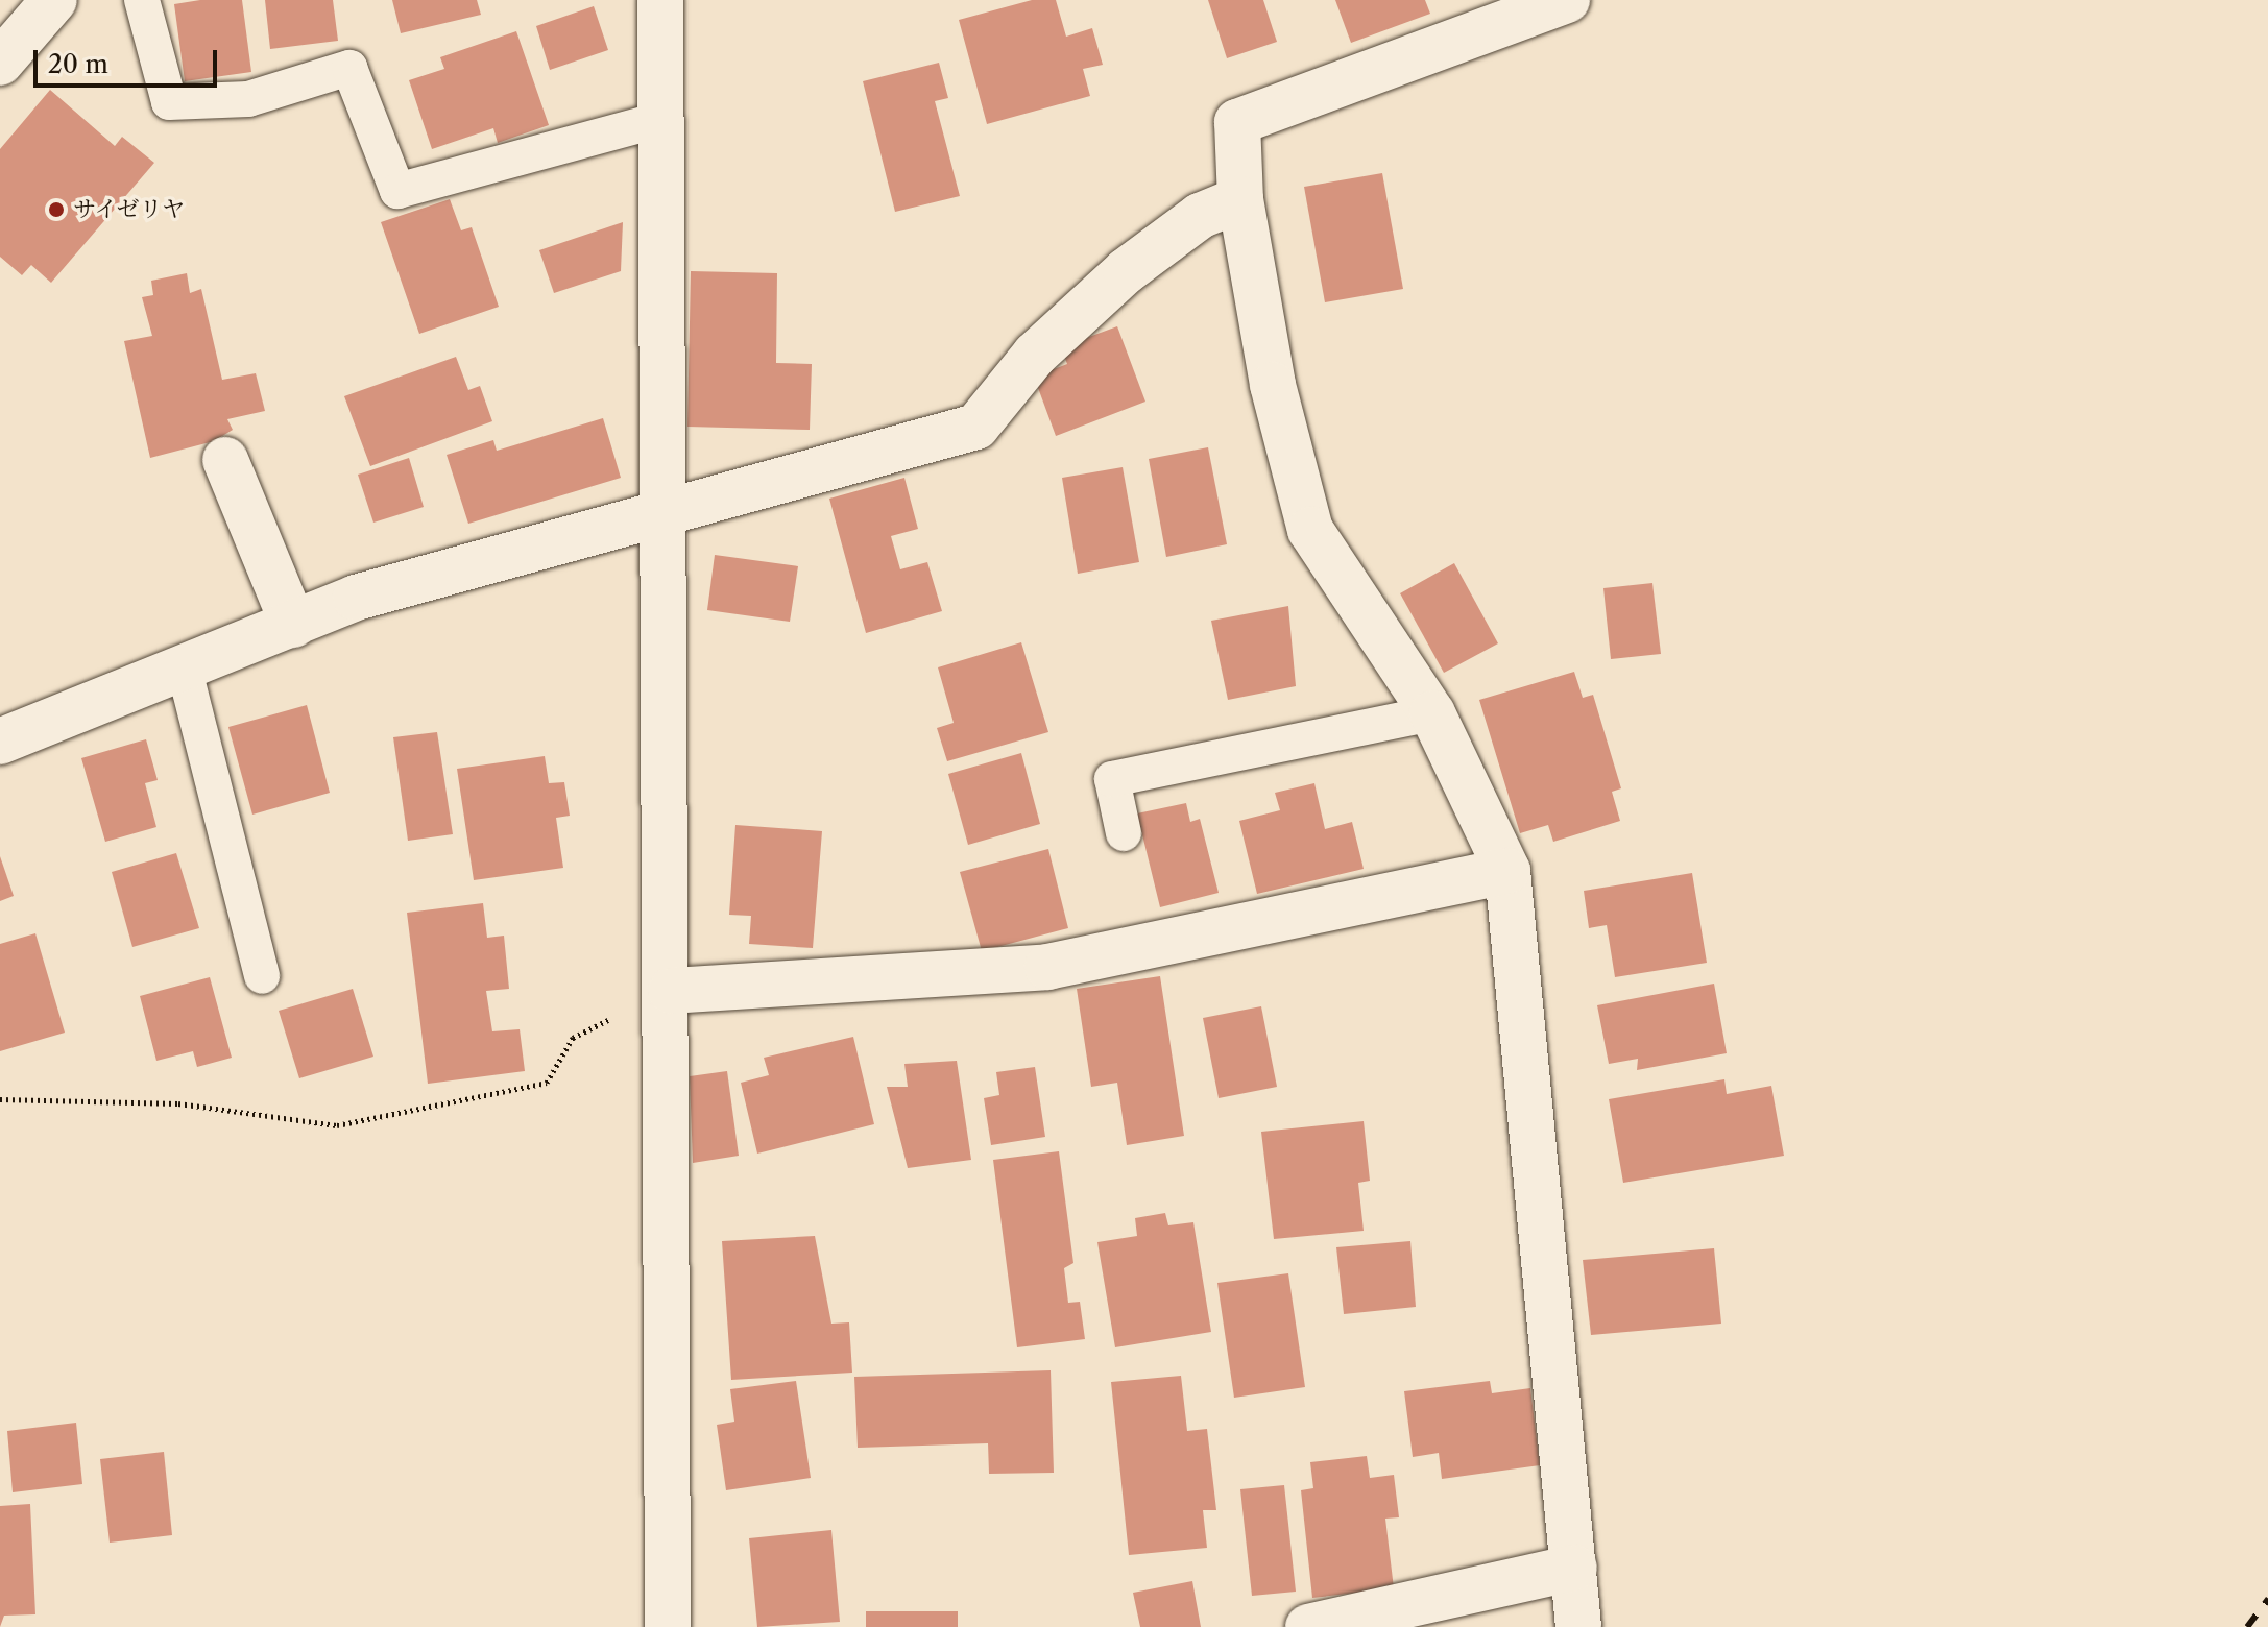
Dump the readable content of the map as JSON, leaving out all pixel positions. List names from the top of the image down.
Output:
{
  "places": ["サイゼリヤ"],
  "scale_bar": "20 m"
}
